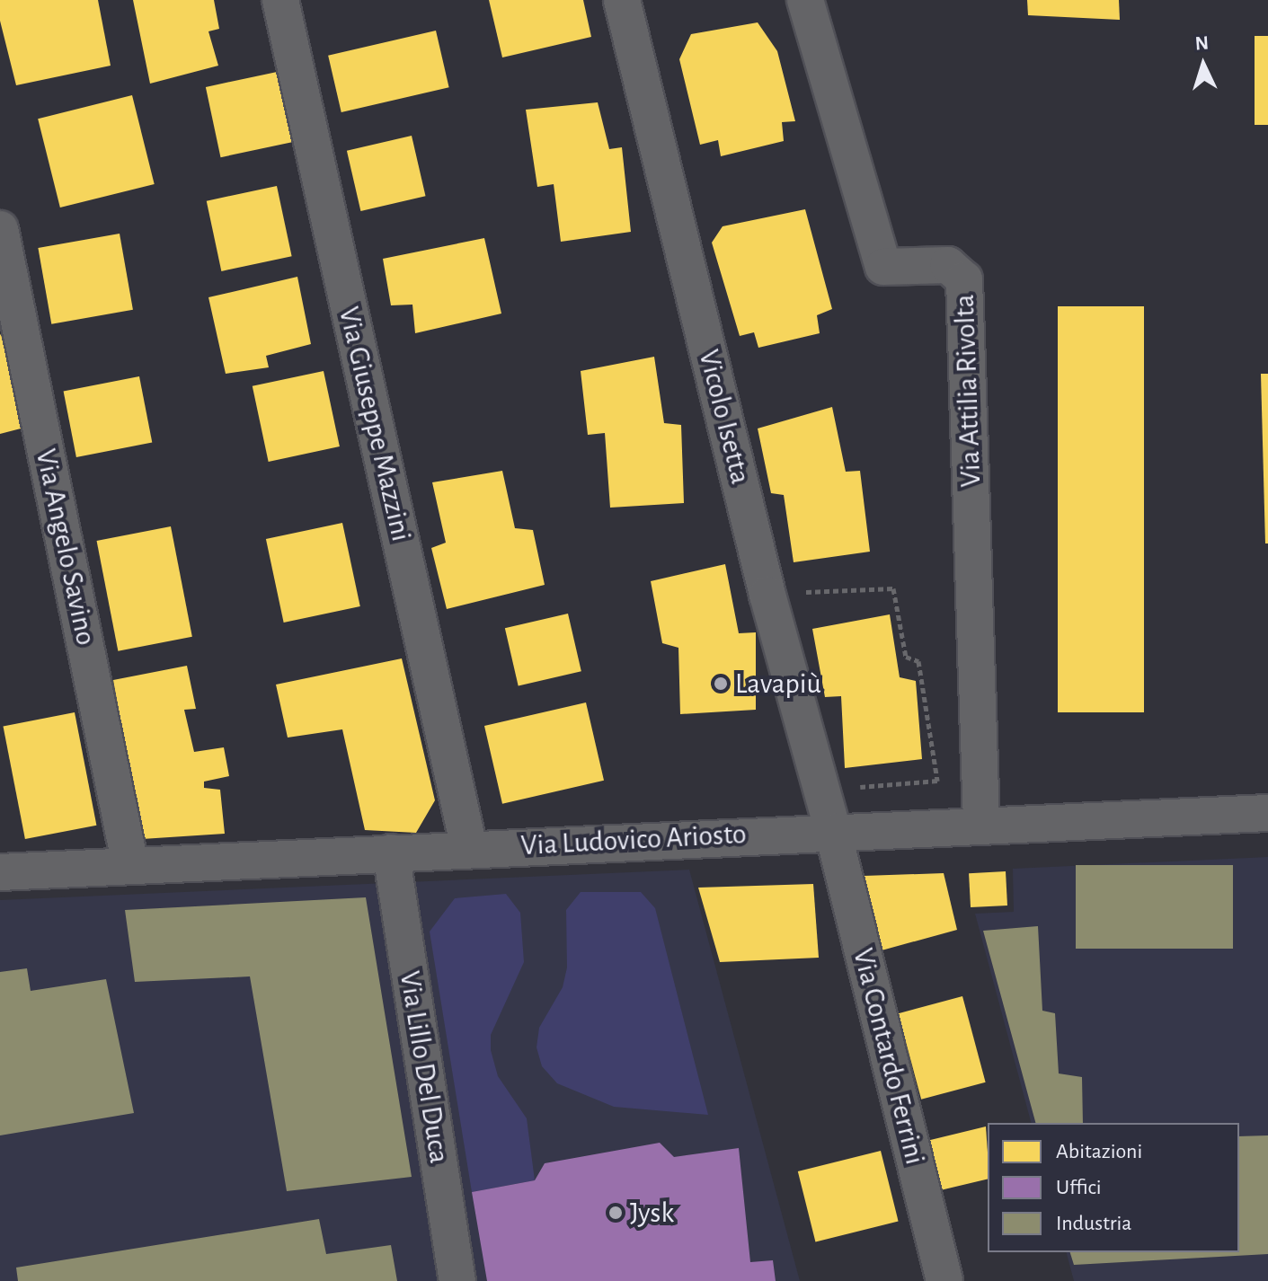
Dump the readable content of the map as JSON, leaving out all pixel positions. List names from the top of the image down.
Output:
{
  "streets": {
    "street": [
      "Via Attilia Rivolta",
      "Vicolo Isetta",
      "Via Giuseppe Mazzini",
      "Via Angelo Savino",
      "Via Ludovico Ariosto",
      "Via Contardo Ferrini",
      "Via Lillo Del Duca"
    ]
  },
  "crossings": [
    ["Via Attilia Rivolta", "Via Ludovico Ariosto"],
    ["Vicolo Isetta", "Via Ludovico Ariosto"],
    ["Vicolo Isetta", "Via Contardo Ferrini"],
    ["Via Giuseppe Mazzini", "Via Ludovico Ariosto"],
    ["Via Angelo Savino", "Via Ludovico Ariosto"],
    ["Via Ludovico Ariosto", "Via Contardo Ferrini"],
    ["Via Ludovico Ariosto", "Via Lillo Del Duca"]
  ],
  "places": ["Lavapiù", "Jysk"],
  "legend": ["Abitazioni", "Uffici", "Industria"],
  "north": "top"
}
